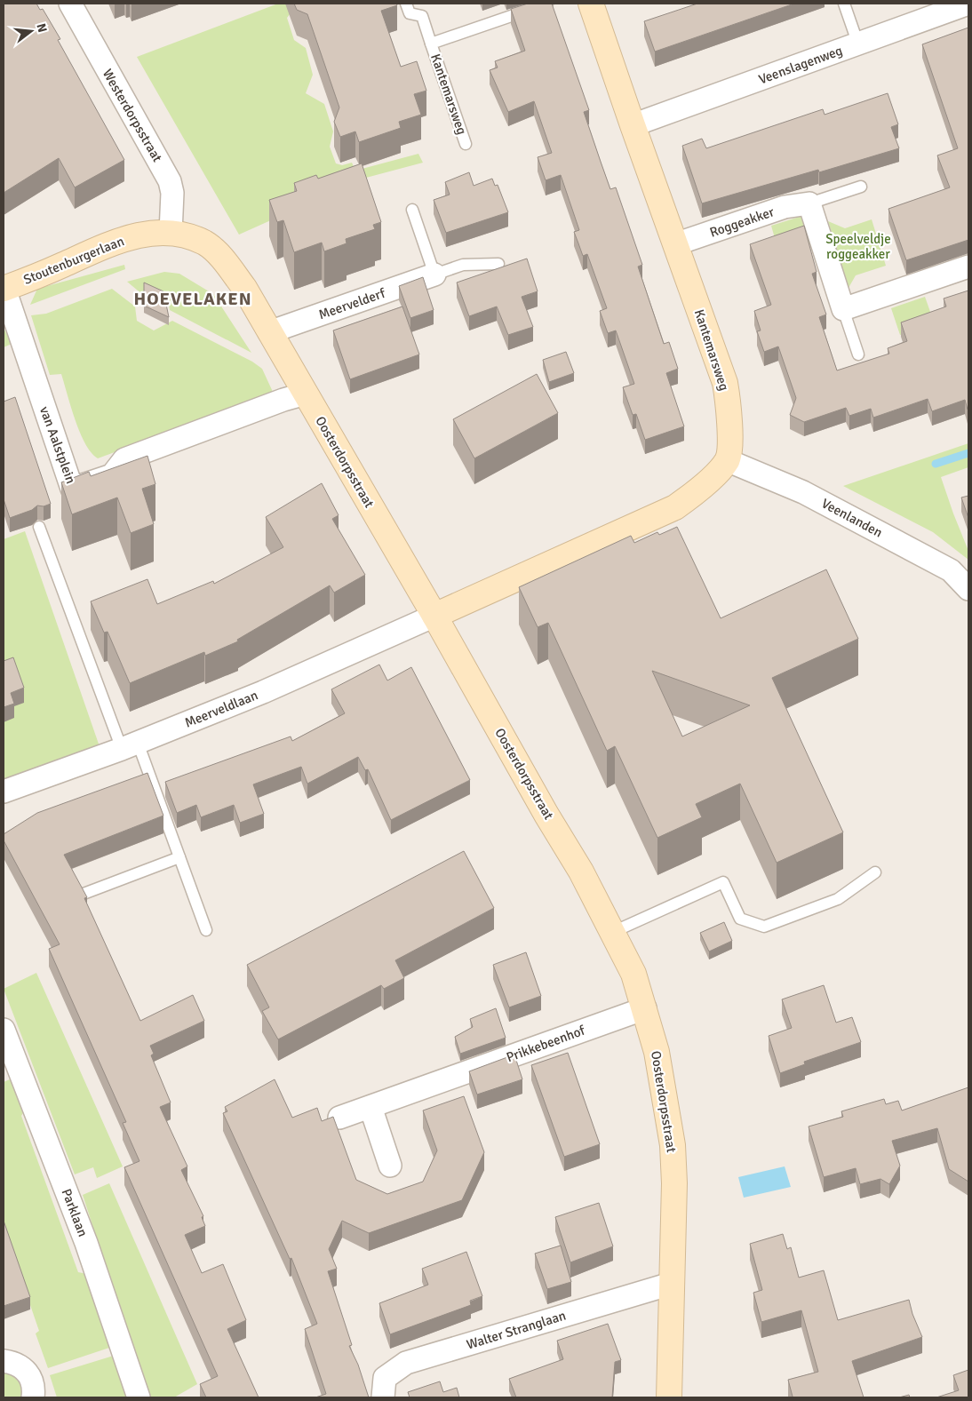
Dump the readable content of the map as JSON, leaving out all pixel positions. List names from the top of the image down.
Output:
{
  "streets": {
    "street": [
      "Veenslagenweg",
      "Kantemarsweg",
      "Westerdorpsstraat",
      "Roggeakker",
      "Stoutenburgerlaan",
      "Meervelderf",
      "van Aalstplein",
      "Oosterdorpsstraat",
      "Veenlanden",
      "Meerveldlaan",
      "Prikkebeenhof",
      "Parklaan",
      "Walter Stranglaan"
    ]
  },
  "crossings": [
    ["Veenslagenweg", "Kantemarsweg"],
    ["Kantemarsweg", "Roggeakker"],
    ["Kantemarsweg", "Veenlanden"],
    ["Westerdorpsstraat", "Stoutenburgerlaan"],
    ["Westerdorpsstraat", "Oosterdorpsstraat"],
    ["Stoutenburgerlaan", "van Aalstplein"],
    ["Stoutenburgerlaan", "Oosterdorpsstraat"],
    ["Meervelderf", "Oosterdorpsstraat"],
    ["van Aalstplein", "Oosterdorpsstraat"],
    ["Oosterdorpsstraat", "Meerveldlaan"],
    ["Oosterdorpsstraat", "Prikkebeenhof"],
    ["Oosterdorpsstraat", "Walter Stranglaan"]
  ],
  "districts": ["HOEVELAKEN"],
  "parks": ["Speelveldje roggeakker"],
  "north": "right"
}
